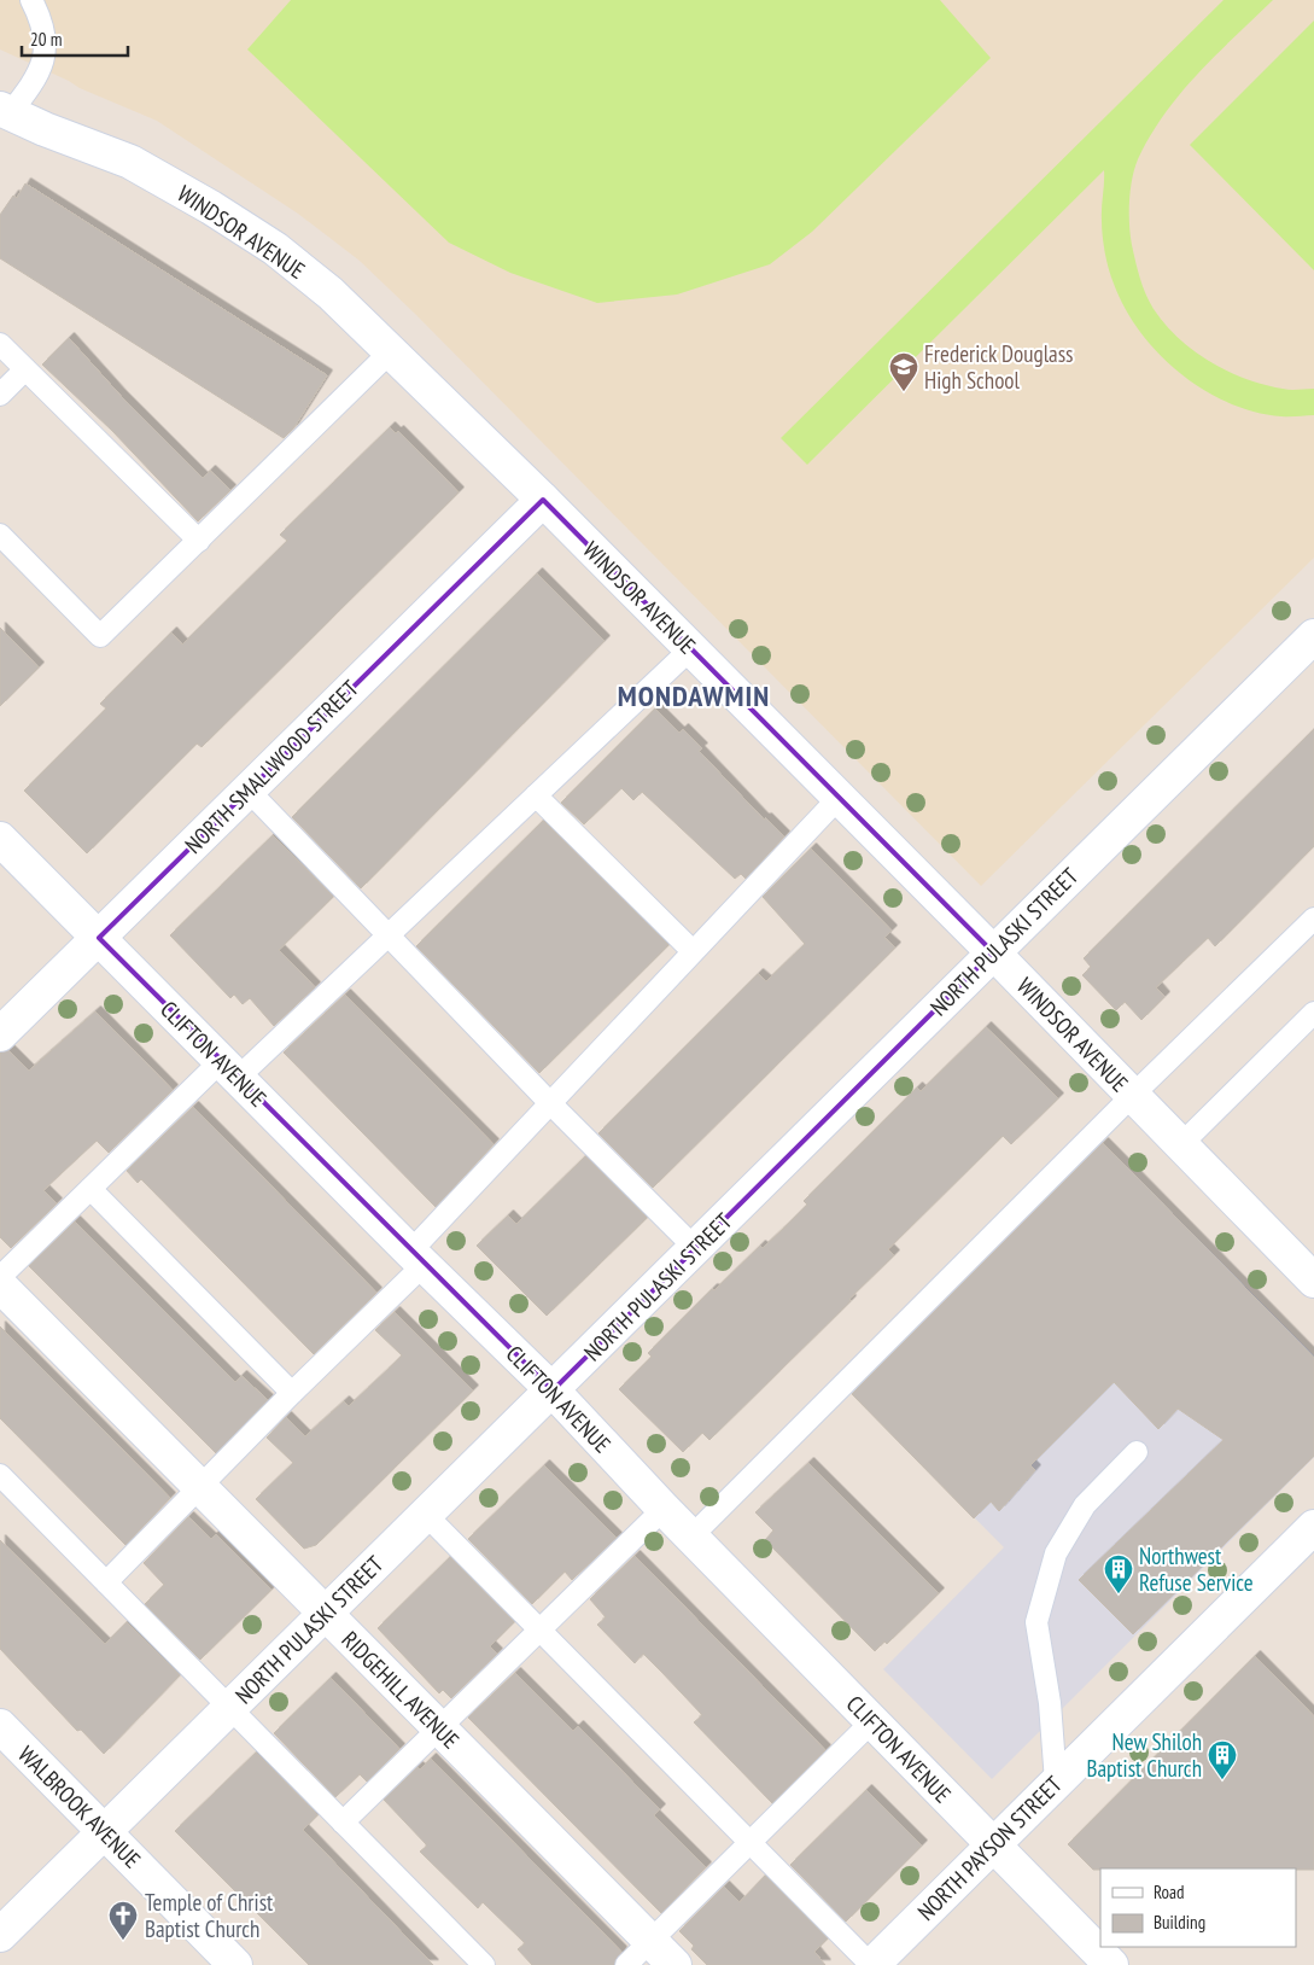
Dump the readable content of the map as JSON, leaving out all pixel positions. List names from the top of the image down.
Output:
{
  "streets": {
    "street": [
      "WINDSOR AVENUE",
      "NORTH SMALLWOOD STREET",
      "NORTH PULASKI STREET",
      "CLIFTON AVENUE",
      "RIDGEHILL AVENUE",
      "WALBROOK AVENUE",
      "NORTH PAYSON STREET"
    ]
  },
  "crossings": [
    ["WINDSOR AVENUE", "NORTH SMALLWOOD STREET"],
    ["WINDSOR AVENUE", "NORTH PULASKI STREET"],
    ["NORTH SMALLWOOD STREET", "CLIFTON AVENUE"],
    ["NORTH PULASKI STREET", "CLIFTON AVENUE"],
    ["NORTH PULASKI STREET", "RIDGEHILL AVENUE"],
    ["NORTH PULASKI STREET", "WALBROOK AVENUE"],
    ["CLIFTON AVENUE", "NORTH PAYSON STREET"]
  ],
  "districts": ["MONDAWMIN"],
  "places": {
    "school or university": ["Frederick Douglass High School"],
    "building": ["Northwest Refuse Service", "New Shiloh Baptist Church"],
    "church": ["Temple of Christ Baptist Church"]
  },
  "legend": ["Road", "Building"],
  "scale_bar": "20 m"
}
